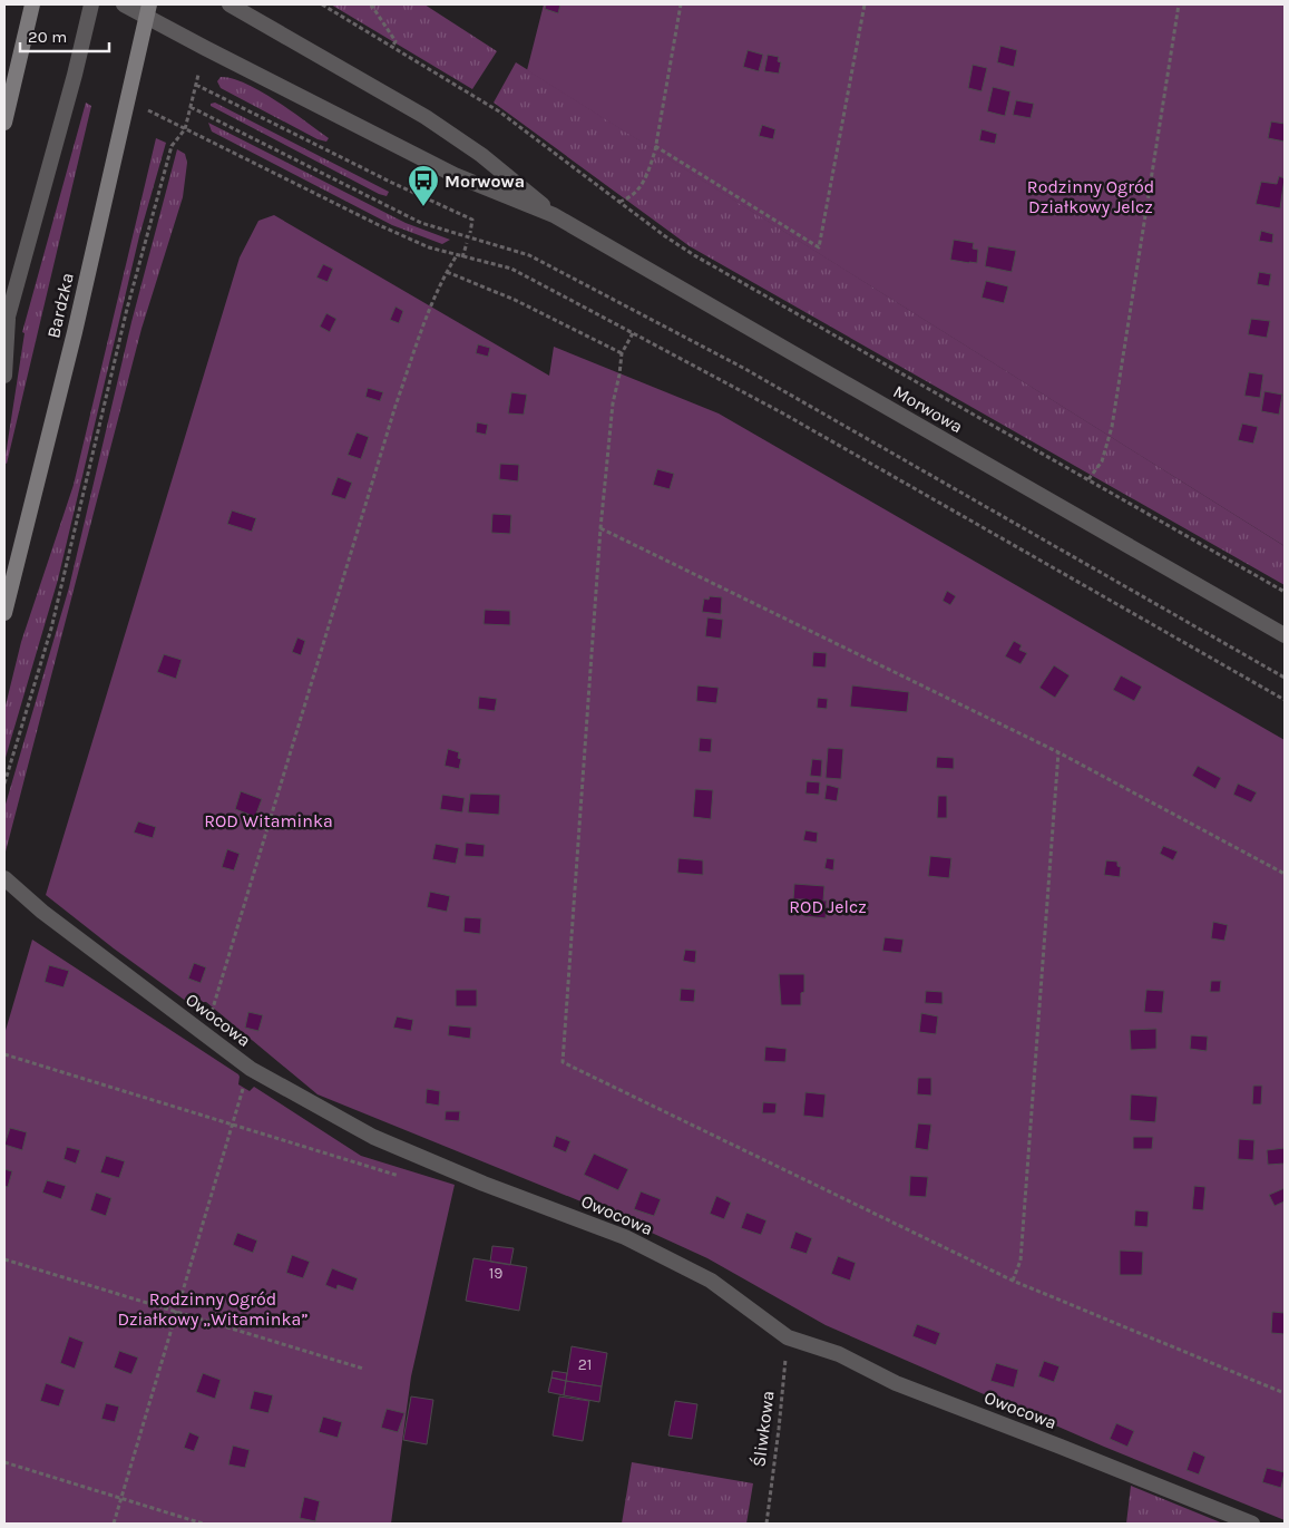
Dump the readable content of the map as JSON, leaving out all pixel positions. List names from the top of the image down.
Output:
{
  "streets": {
    "main road": ["Bardzka"],
    "street": ["Morwowa", "Owocowa"],
    "path": ["Śliwkowa"]
  },
  "crossings": [
    ["Bardzka", "Morwowa"],
    ["Owocowa", "Śliwkowa"]
  ],
  "parks": [
    "Rodzinny Ogród Działkowy Jelcz",
    "ROD Witaminka",
    "ROD Jelcz",
    "Rodzinny Ogród Działkowy „Witaminka”"
  ],
  "places": {
    "bus stop": ["Morwowa"]
  },
  "house_numbers": ["19", "21"],
  "scale_bar": "20 m"
}
